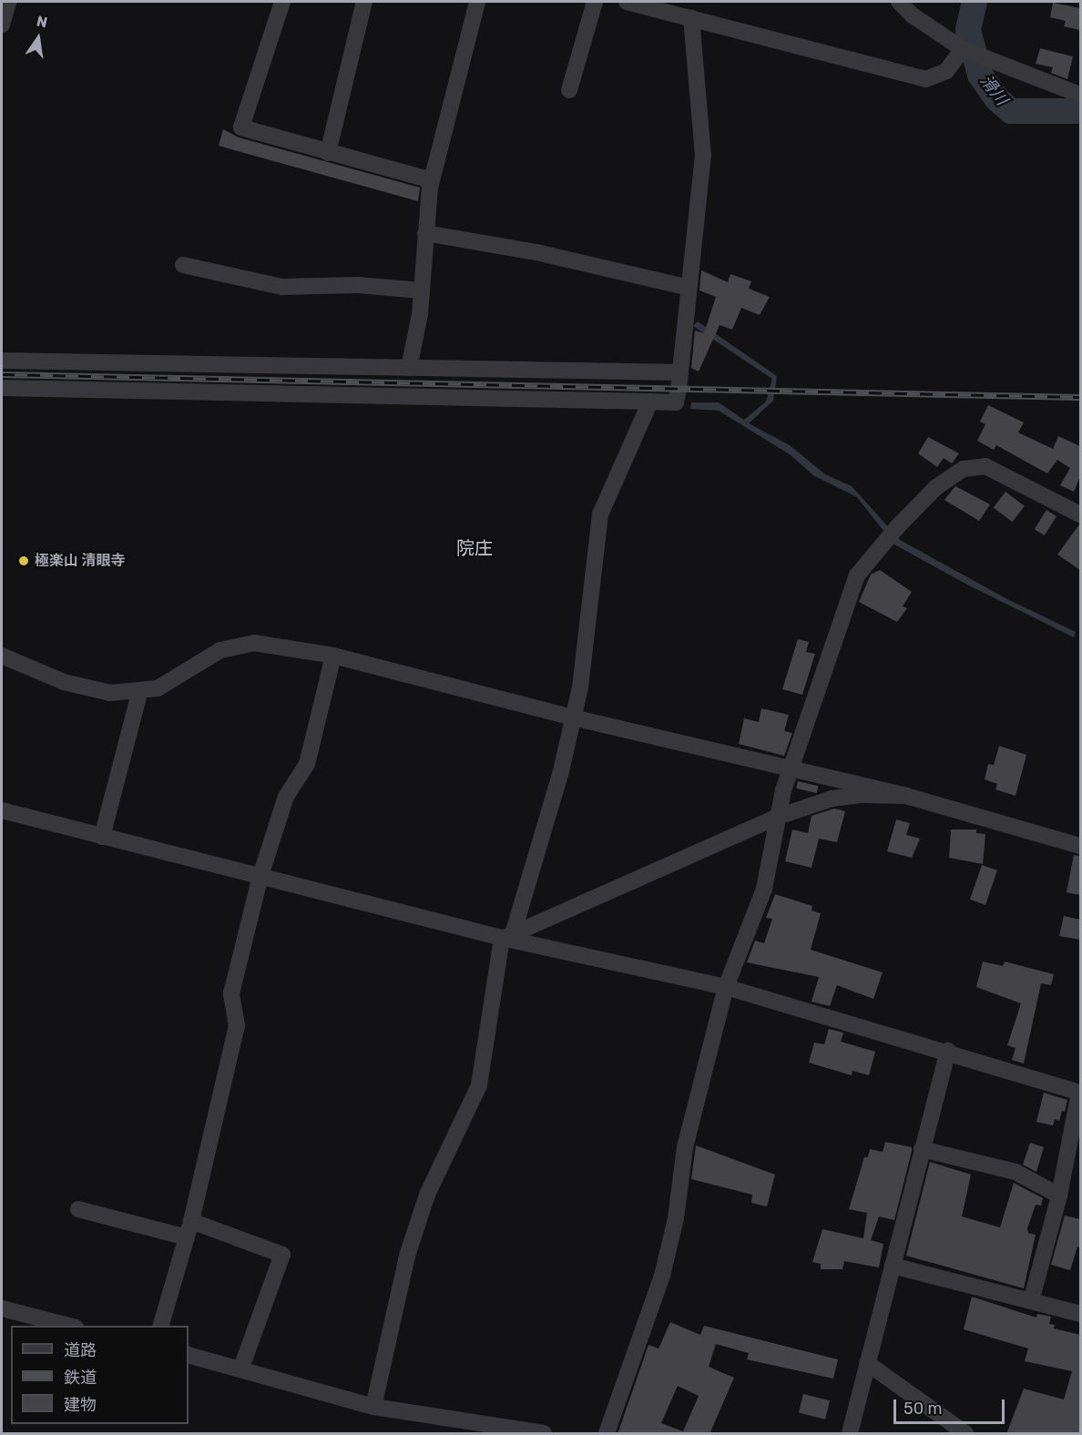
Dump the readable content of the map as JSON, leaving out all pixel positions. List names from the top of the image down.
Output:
{
  "districts": ["院庄"],
  "water": ["滑川"],
  "places": ["極楽山 清眼寺"],
  "legend": ["道路", "鉄道", "建物"],
  "scale_bar": "50 m",
  "north": "top"
}
